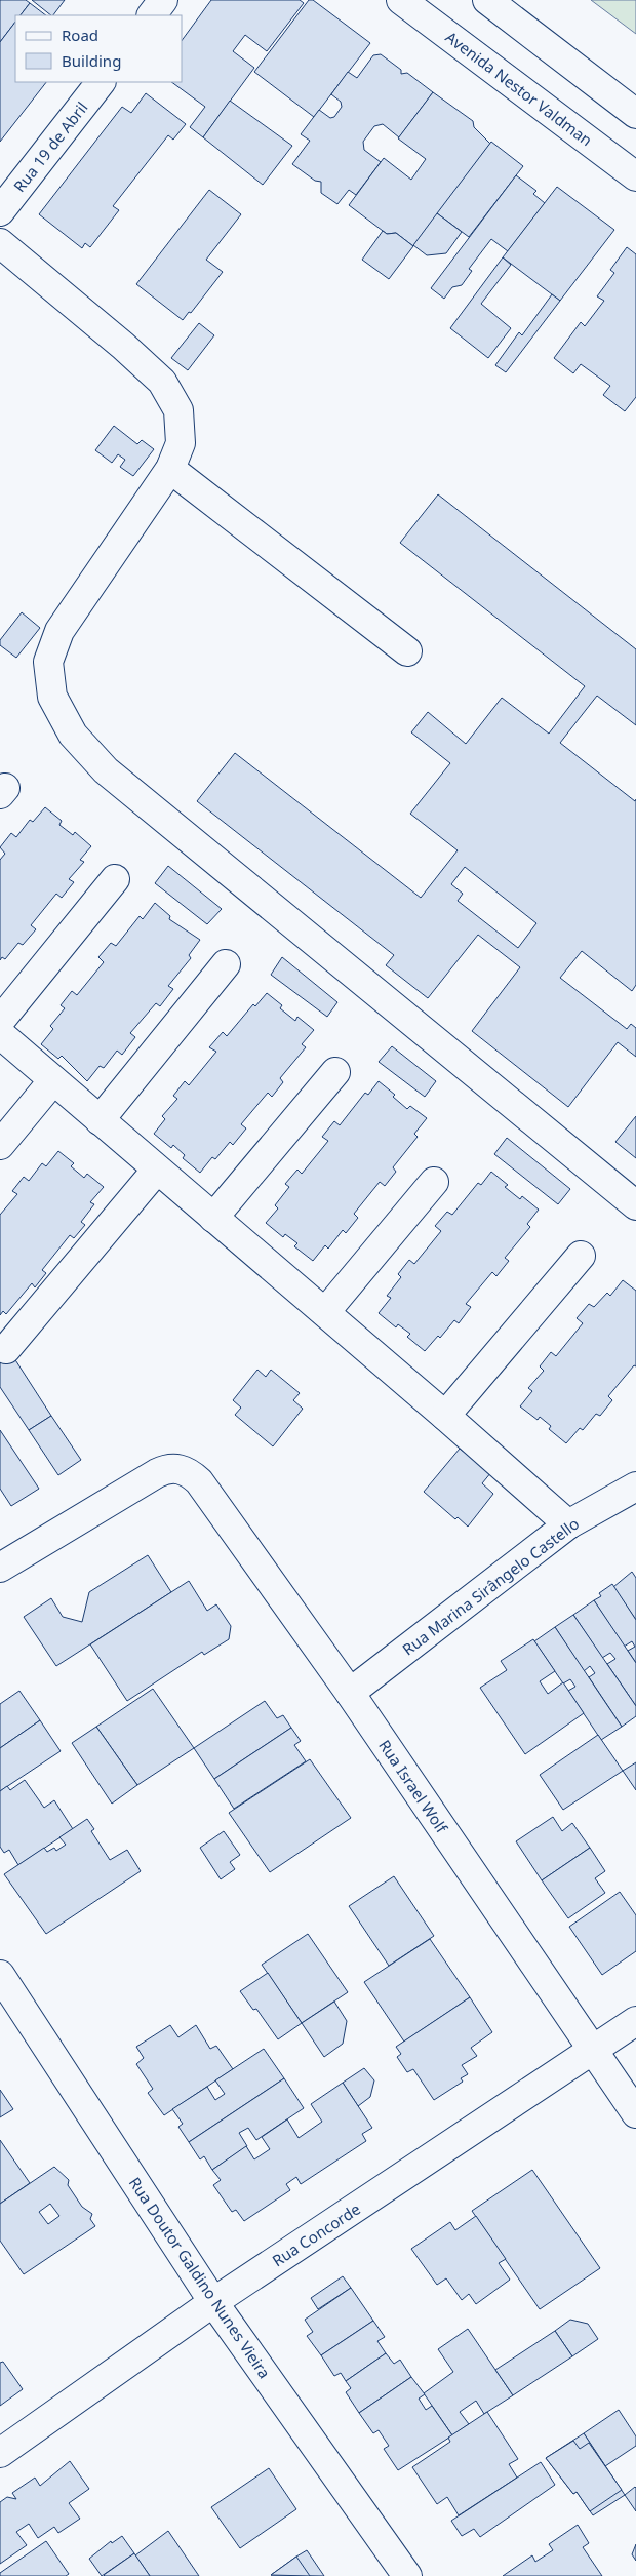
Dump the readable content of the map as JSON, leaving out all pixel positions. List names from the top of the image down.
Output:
{
  "streets": {
    "street": [
      "Avenida Nestor Valdman",
      "Rua 19 de Abril",
      "Rua Marina Sirângelo Castello",
      "Rua Israel Wolf",
      "Rua Concorde",
      "Rua Doutor Galdino Nunes Vieira"
    ]
  },
  "crossings": [
    ["Rua Marina Sirângelo Castello", "Rua Israel Wolf"],
    ["Rua Israel Wolf", "Rua Concorde"],
    ["Rua Concorde", "Rua Doutor Galdino Nunes Vieira"]
  ],
  "legend": ["Road", "Building"]
}
